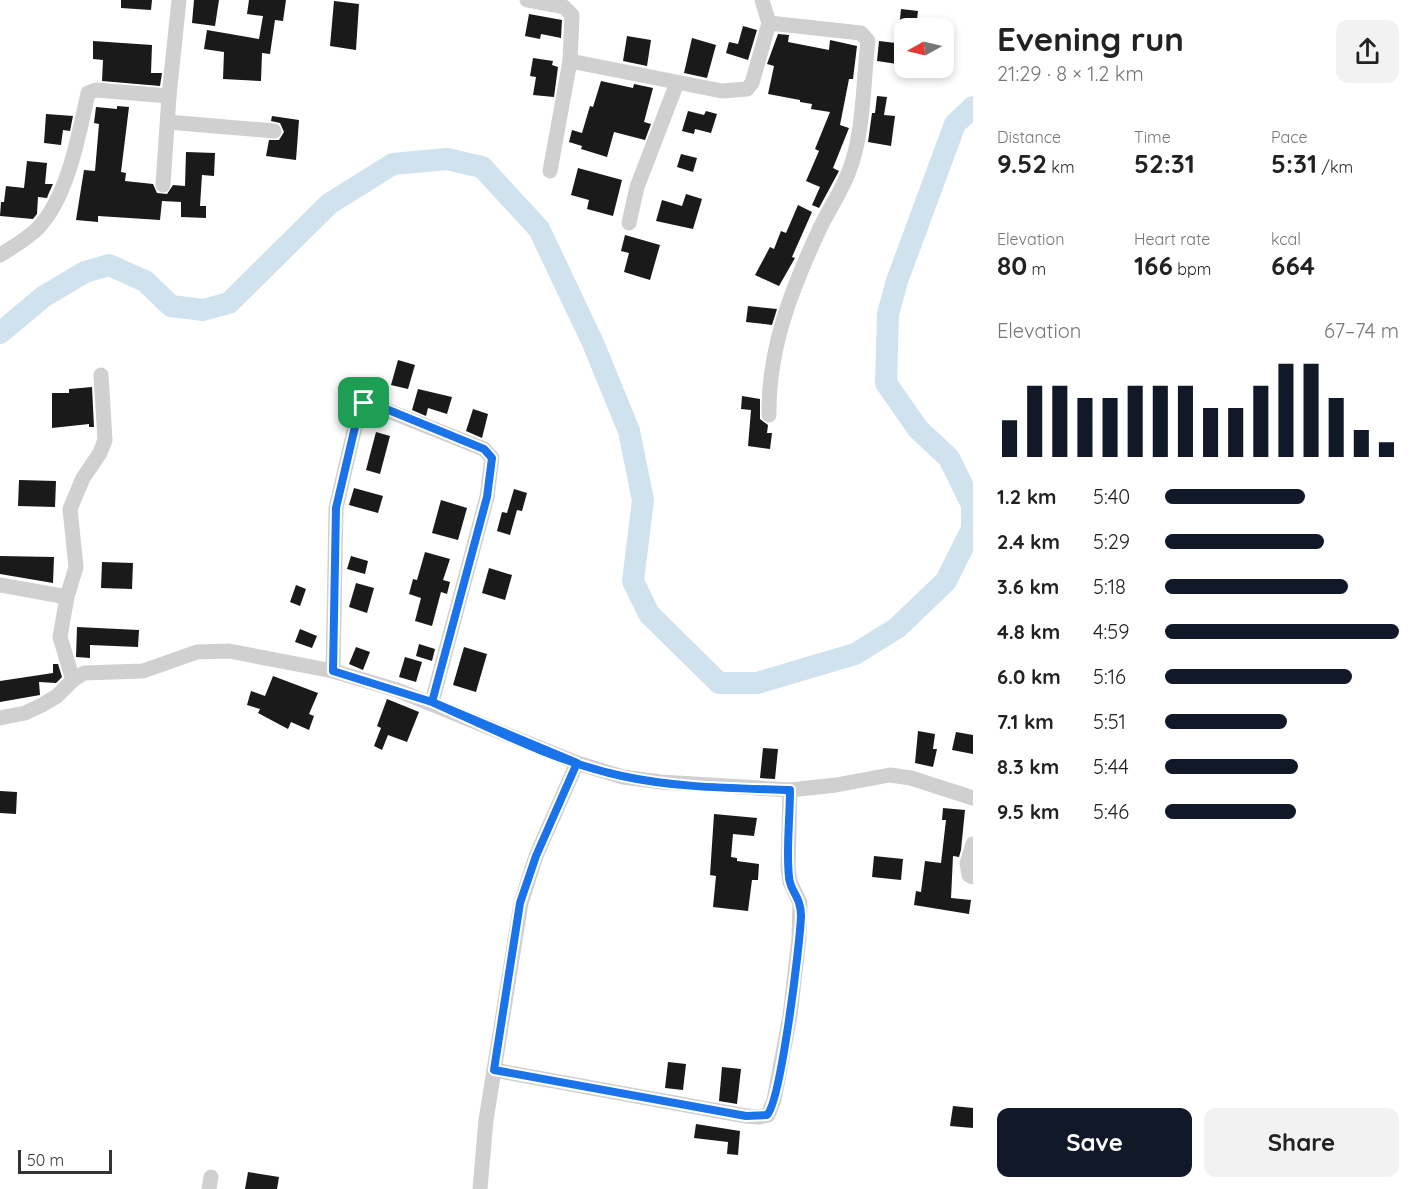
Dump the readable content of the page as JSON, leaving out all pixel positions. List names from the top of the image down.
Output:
{
  "scale_bar": "50 m",
  "north": "left",
  "page": {
    "heading": ["Evening run", "21:29 · 8 × 1.2 km"],
    "stats": [
      ["Distance", "9.52 km"],
      ["Time", "52:31"],
      ["Pace", "5:31 /km"],
      ["Elevation", "80 m"],
      ["Heart rate", "166 bpm"],
      ["kcal", "664"]
    ],
    "chart": ["Elevation", "67–74 m"],
    "list": [
      {
        "name": "1.2 km",
        "note": "5:40"
      },
      {
        "name": "2.4 km",
        "note": "5:29"
      },
      {
        "name": "3.6 km",
        "note": "5:18"
      },
      {
        "name": "4.8 km",
        "note": "4:59"
      },
      {
        "name": "6.0 km",
        "note": "5:16"
      },
      {
        "name": "7.1 km",
        "note": "5:51"
      },
      {
        "name": "8.3 km",
        "note": "5:44"
      },
      {
        "name": "9.5 km",
        "note": "5:46"
      }
    ],
    "buttons": ["Save", "Share"],
    "scale": "50 m"
  }
}
